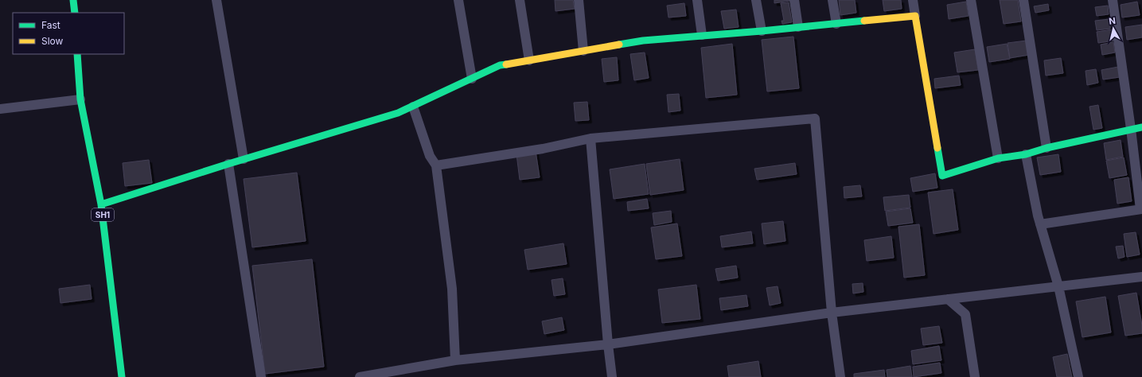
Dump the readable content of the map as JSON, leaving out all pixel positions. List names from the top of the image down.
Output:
{
  "streets": {
    "street": ["SH1"]
  },
  "legend": ["Fast", "Slow"],
  "north": "top"
}
